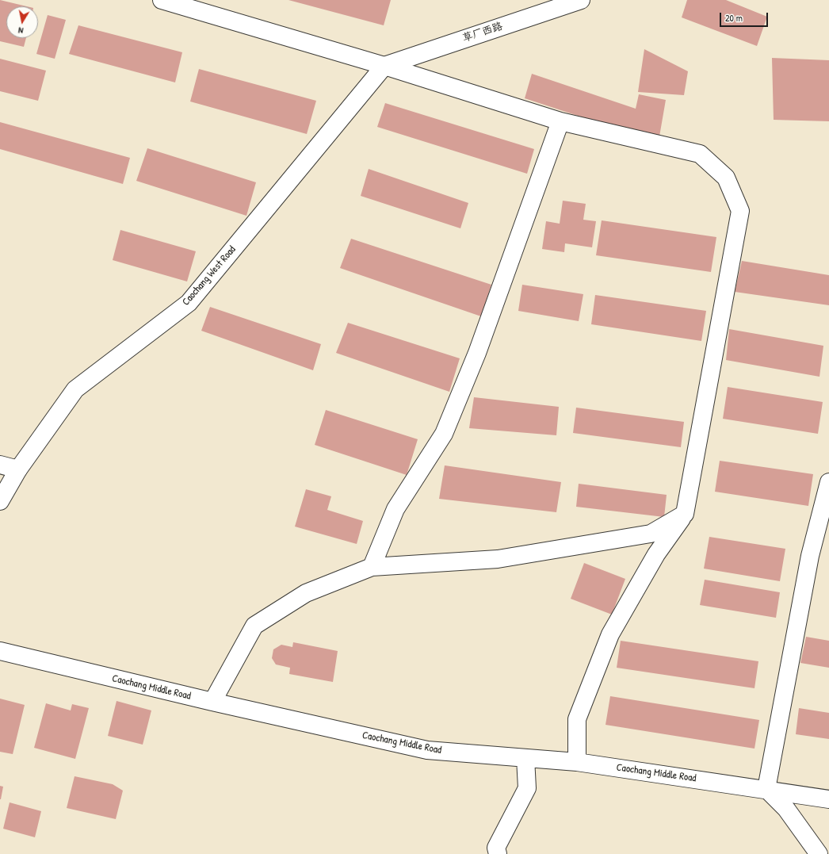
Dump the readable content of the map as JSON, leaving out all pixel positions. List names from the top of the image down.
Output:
{
  "streets": {
    "street": ["草厂西路", "Caochang West Road", "Caochang Middle Road"]
  },
  "crossings": [
    ["草厂西路", "Caochang West Road"]
  ],
  "scale_bar": "20 m",
  "north": "bottom"
}
